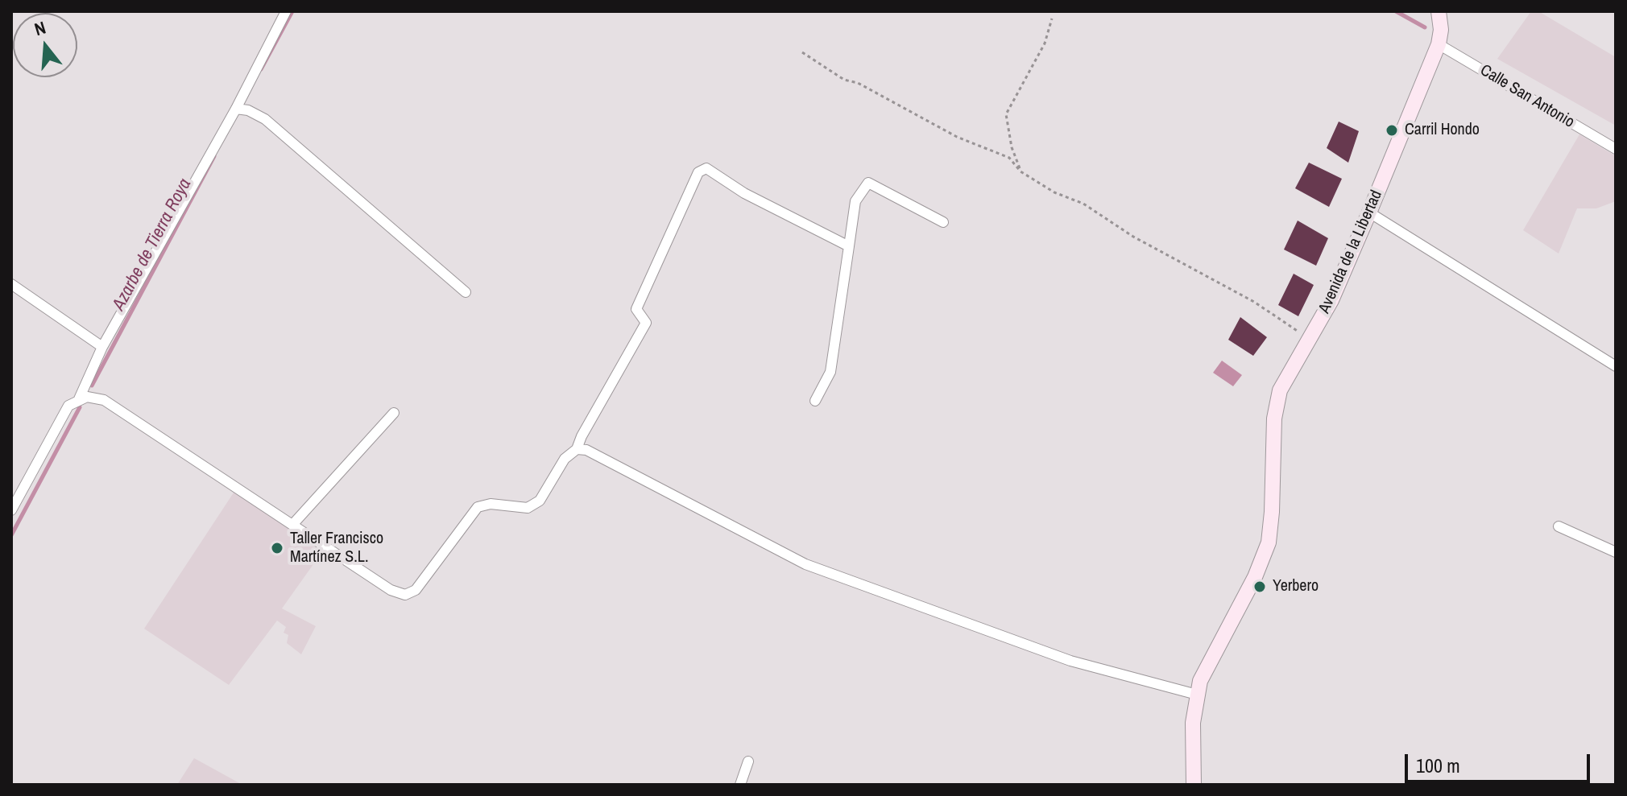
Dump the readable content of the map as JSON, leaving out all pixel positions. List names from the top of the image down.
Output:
{
  "streets": {
    "main road": ["Avenida de la Libertad"],
    "street": ["Calle San Antonio"]
  },
  "crossings": [
    ["Calle San Antonio", "Avenida de la Libertad"]
  ],
  "water": ["Azarbe de Tierra Roya"],
  "places": ["Carril Hondo", "Taller Francisco Martínez S.L.", "Yerbero"],
  "scale_bar": "100 m",
  "north": "top"
}
